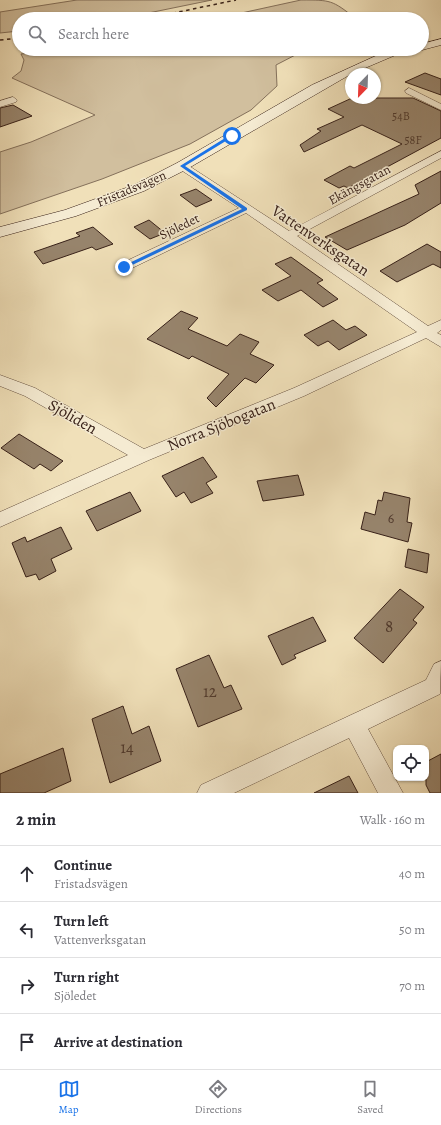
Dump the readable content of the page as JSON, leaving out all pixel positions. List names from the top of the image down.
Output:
{
  "streets": {
    "street": [
      "Ekängsgatan",
      "Fristadsvägen",
      "Sjöledet",
      "Vattenverksgatan",
      "Sjöliden",
      "Norra Sjöbogatan"
    ]
  },
  "crossings": [
    ["Ekängsgatan", "Vattenverksgatan"],
    ["Fristadsvägen", "Vattenverksgatan"],
    ["Sjöledet", "Vattenverksgatan"],
    ["Vattenverksgatan", "Norra Sjöbogatan"],
    ["Sjöliden", "Norra Sjöbogatan"]
  ],
  "house_numbers": [
    "54B",
    "58F",
    "6",
    "8",
    "12",
    "14"
  ],
  "north": "bottom left",
  "page": {
    "search": "Search here",
    "heading": ["2 min", "Walk · 160 m"],
    "list": [
      ["Continue", "Fristadsvägen", "40 m"],
      ["Turn left", "Vattenverksgatan", "50 m"],
      ["Turn right", "Sjöledet", "70 m"],
      "Arrive at destination"
    ],
    "nav": ["Map", "Directions", "Saved"]
  }
}
